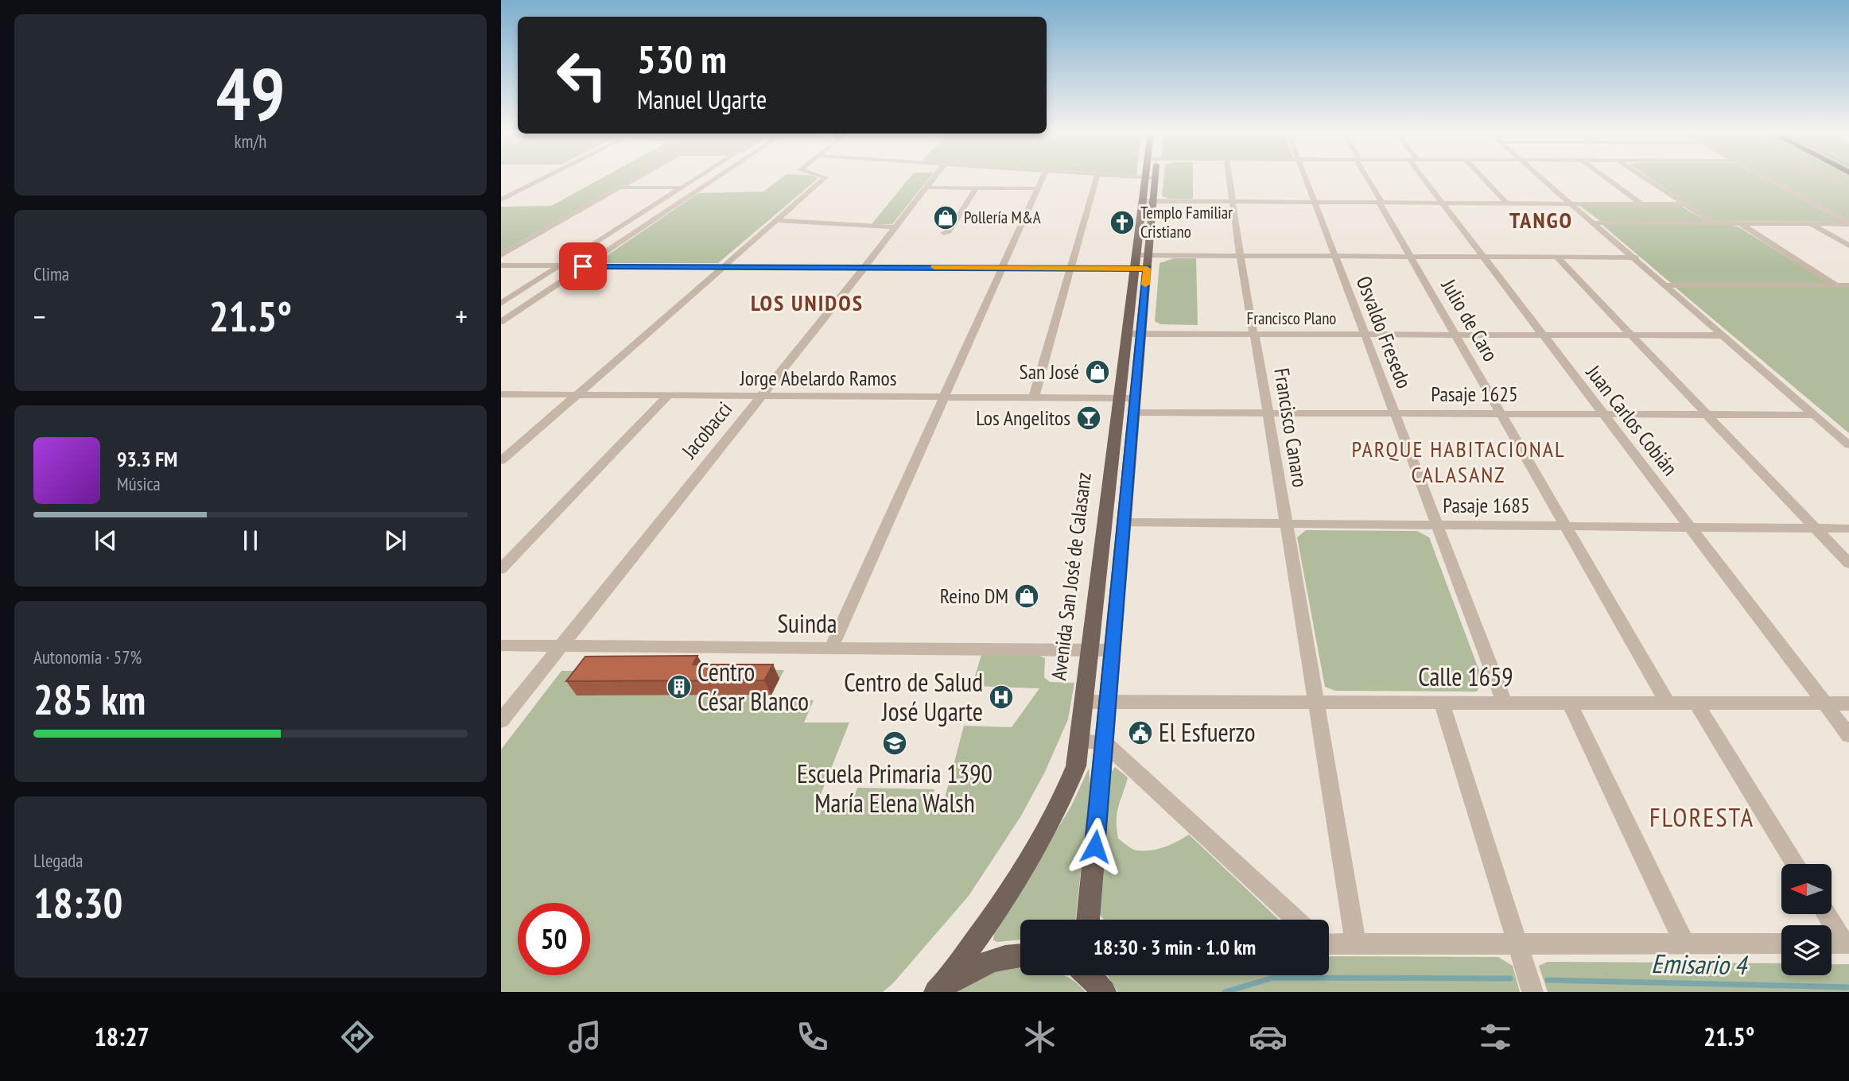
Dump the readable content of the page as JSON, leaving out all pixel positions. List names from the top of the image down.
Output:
{
  "streets": {
    "main road": ["Avenida San José de Calasanz"],
    "street": [
      "Francisco Plano",
      "Julio de Caro",
      "Osvaldo Fresedo",
      "Jorge Abelardo Ramos",
      "Pasaje 1625",
      "Juan Carlos Cobián",
      "Francisco Canaro",
      "Jacobacci",
      "Pasaje 1685",
      "Suinda",
      "Calle 1659"
    ]
  },
  "crossings": [
    ["Francisco Plano", "Julio de Caro"],
    ["Francisco Plano", "Osvaldo Fresedo"],
    ["Francisco Plano", "Juan Carlos Cobián"],
    ["Francisco Plano", "Francisco Canaro"],
    ["Francisco Plano", "Avenida San José de Calasanz"],
    ["Julio de Caro", "Pasaje 1625"],
    ["Julio de Caro", "Pasaje 1685"],
    ["Julio de Caro", "Calle 1659"],
    ["Osvaldo Fresedo", "Pasaje 1625"],
    ["Osvaldo Fresedo", "Pasaje 1685"],
    ["Osvaldo Fresedo", "Calle 1659"],
    ["Jorge Abelardo Ramos", "Pasaje 1625"],
    ["Jorge Abelardo Ramos", "Jacobacci"],
    ["Jorge Abelardo Ramos", "Avenida San José de Calasanz"],
    ["Pasaje 1625", "Juan Carlos Cobián"],
    ["Pasaje 1625", "Francisco Canaro"],
    ["Juan Carlos Cobián", "Pasaje 1685"],
    ["Juan Carlos Cobián", "Calle 1659"],
    ["Francisco Canaro", "Pasaje 1685"],
    ["Francisco Canaro", "Calle 1659"],
    ["Jacobacci", "Suinda"],
    ["Avenida San José de Calasanz", "Suinda"],
    ["Avenida San José de Calasanz", "Calle 1659"]
  ],
  "districts": [
    "TANGO",
    "LOS UNIDOS",
    "PARQUE HABITACIONAL CALASANZ",
    "FLORESTA"
  ],
  "water": ["Emisario 4"],
  "places": {
    "shop": ["Pollería M&A", "San José", "Reino DM"],
    "church": ["Templo Familiar Cristiano"],
    "bar": ["Los Angelitos"],
    "building": ["Centro César Blanco"],
    "hospital": ["Centro de Salud José Ugarte"],
    "public building": ["El Esfuerzo"],
    "school or university": ["Escuela Primaria 1390 María Elena Walsh"]
  },
  "north": "left",
  "page": {
    "tile": [
      ["49", "km/h"],
      "Clima",
      ["Autonomía · 57%", "285 km"],
      ["Llegada", "18:30"]
    ],
    "turn": ["530 m", "Manuel Ugarte"],
    "heat": ["−", "21.5°", "+"],
    "song": ["93.3 FM", "Música"],
    "limit": "50",
    "trip": "18:30 · 3 min · 1.0 km",
    "tabs": ["18:27", "21.5°"]
  }
}
